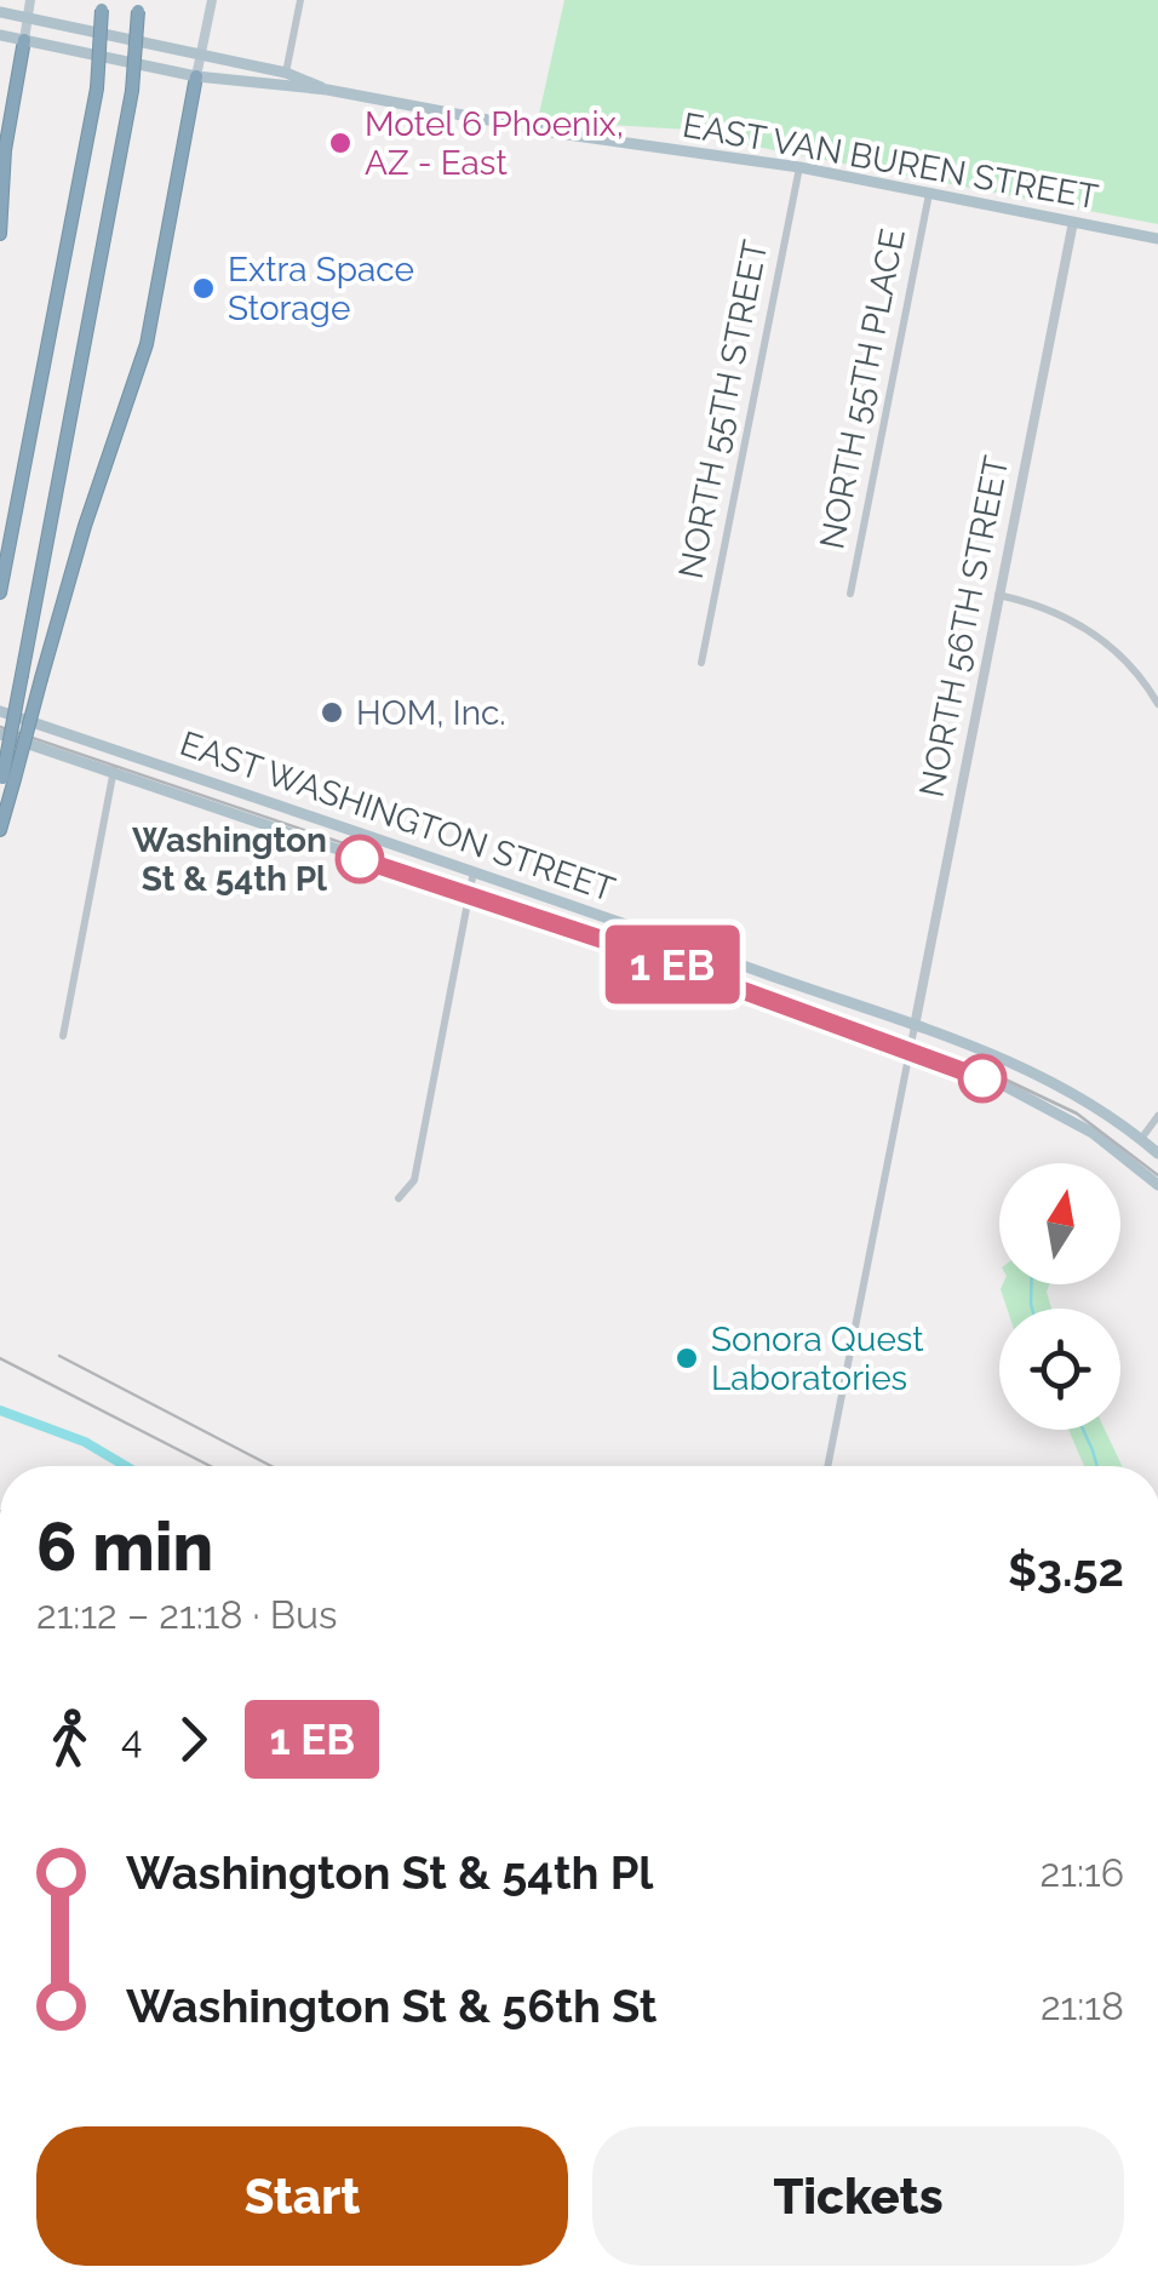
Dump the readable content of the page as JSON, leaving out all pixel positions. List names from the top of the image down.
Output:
{
  "streets": {
    "main road": ["EAST VAN BUREN STREET", "EAST WASHINGTON STREET"],
    "street": ["NORTH 55TH PLACE", "NORTH 55TH STREET", "NORTH 56TH STREET"]
  },
  "crossings": [
    ["EAST VAN BUREN STREET", "NORTH 55TH PLACE"],
    ["EAST VAN BUREN STREET", "NORTH 55TH STREET"],
    ["EAST VAN BUREN STREET", "NORTH 56TH STREET"],
    ["NORTH 56TH STREET", "EAST WASHINGTON STREET"]
  ],
  "places": [
    "Motel 6 Phoenix, AZ - East",
    "Extra Space Storage",
    "HOM, Inc.",
    "Washington St & 54th Pl",
    "Sonora Quest Laboratories"
  ],
  "north": "top",
  "page": {
    "on_map": "1 EB",
    "heading": ["6 min", "21:12 – 21:18 · Bus", "$3.52"],
    "legs": ["4", "1 EB"],
    "list": [
      {
        "name": "Washington St & 54th Pl",
        "value": "21:16"
      },
      {
        "name": "Washington St & 56th St",
        "value": "21:18"
      }
    ],
    "buttons": ["Start", "Tickets"]
  }
}
